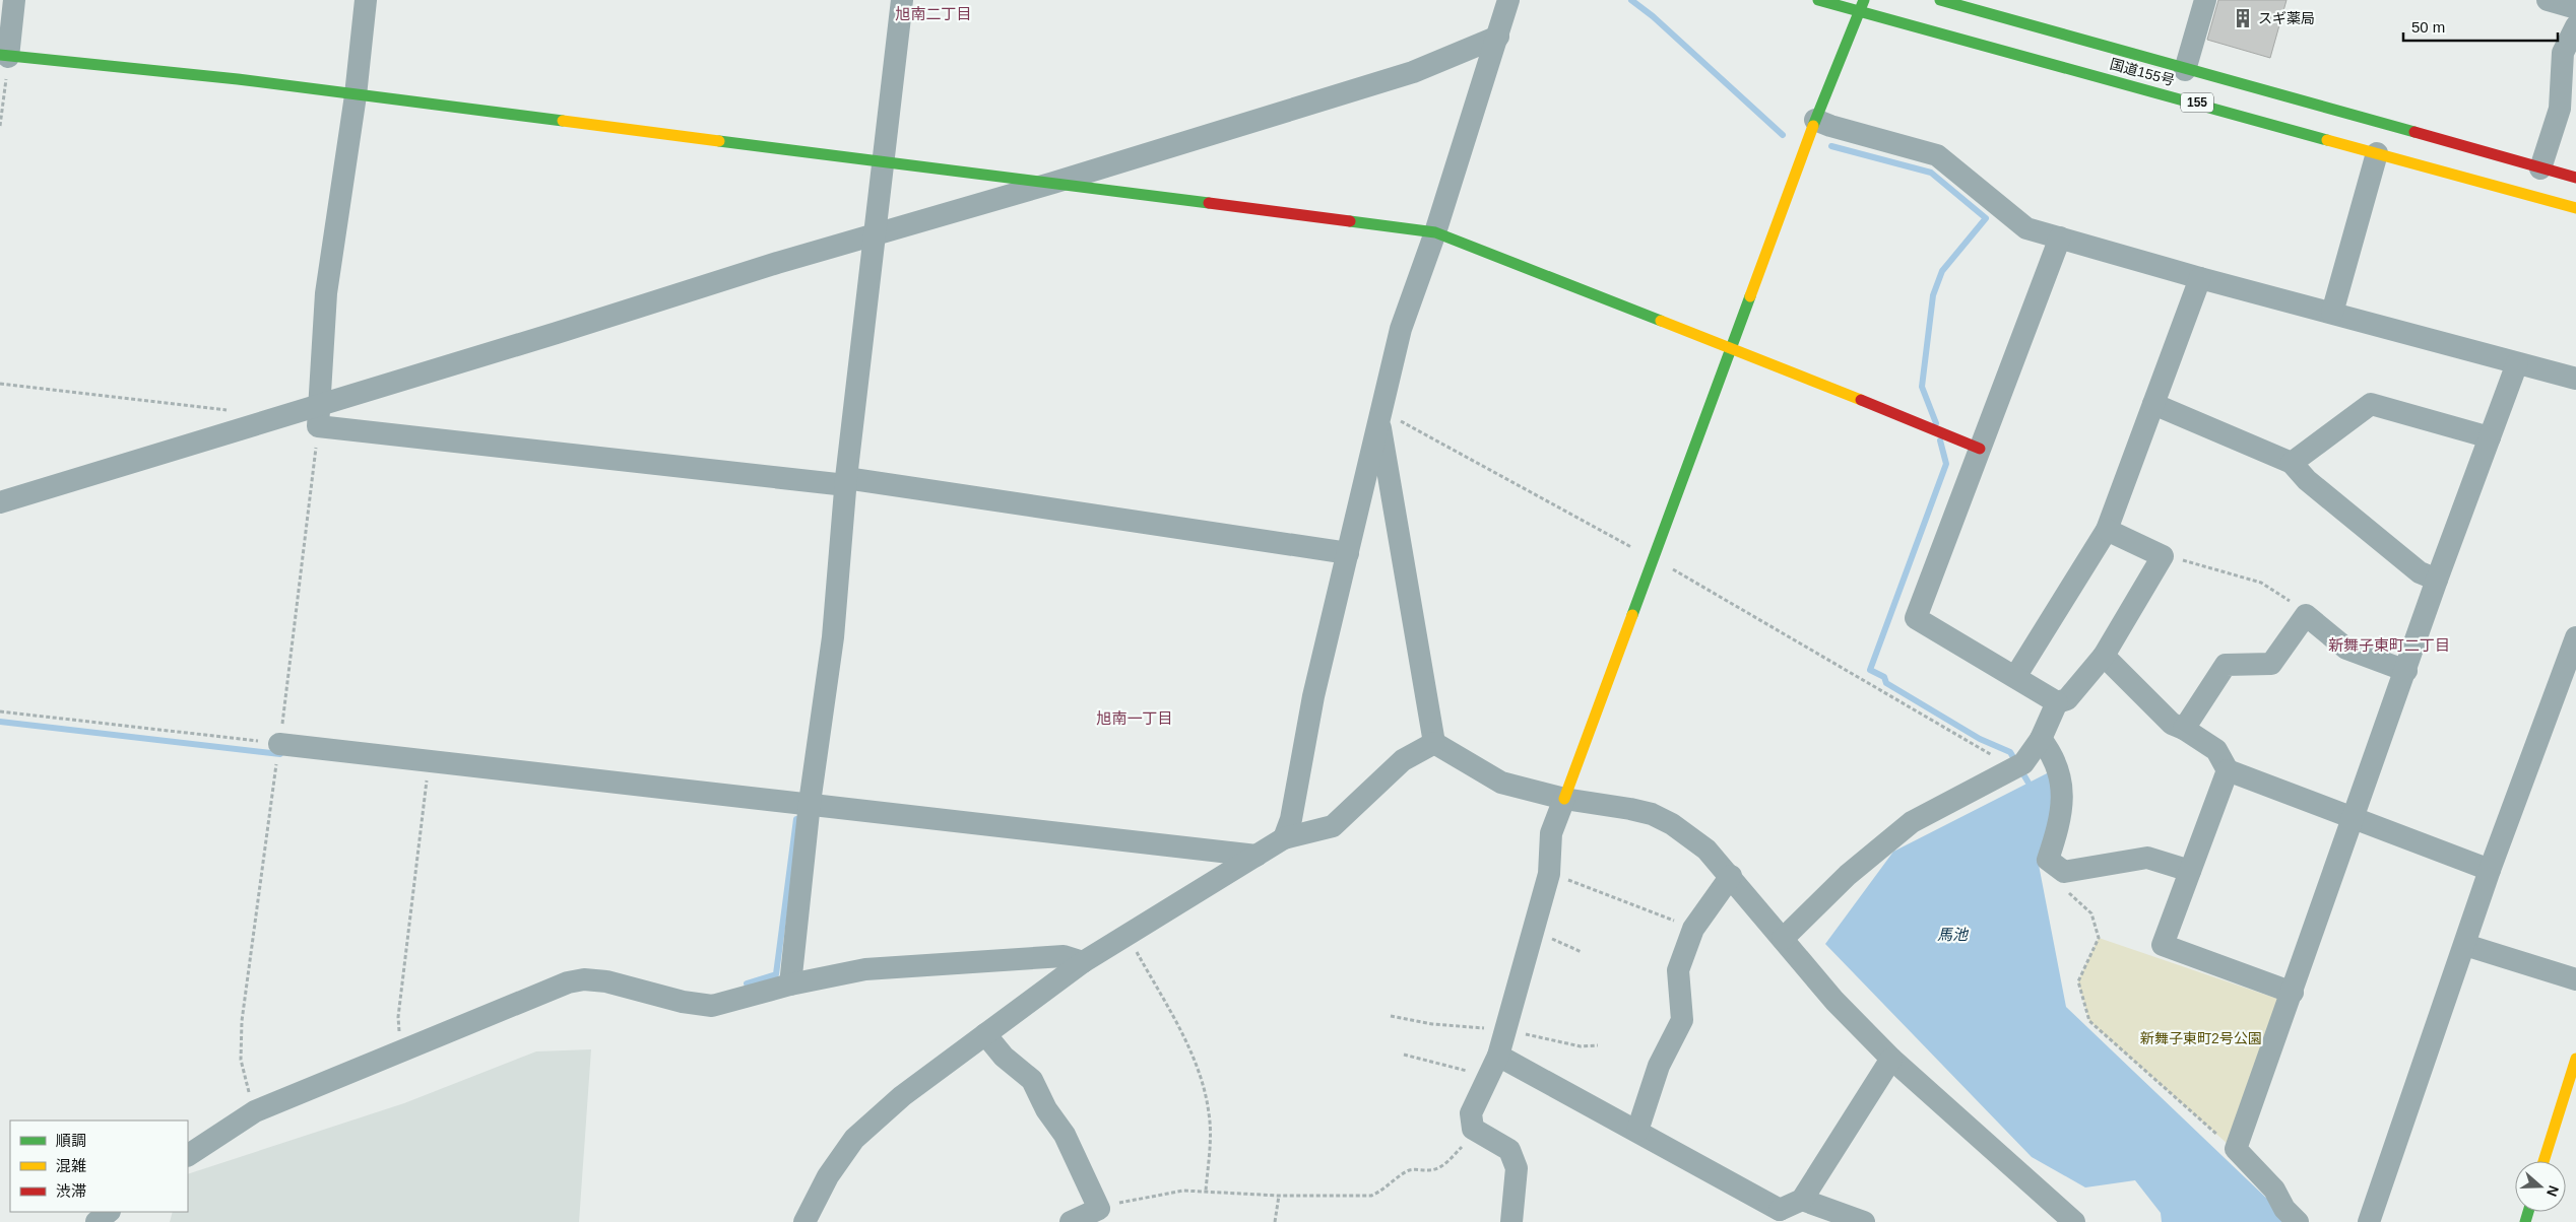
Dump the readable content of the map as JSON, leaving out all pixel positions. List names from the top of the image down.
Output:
{
  "streets": {
    "main road": ["国道155号", "155"]
  },
  "districts": ["旭南二丁目", "新舞子東町二丁目", "旭南一丁目"],
  "water": ["馬池"],
  "parks": ["新舞子東町2号公園"],
  "places": {
    "building": ["スギ薬局"]
  },
  "legend": ["順調", "混雑", "渋滞"],
  "scale_bar": "50 m",
  "north": "right"
}
